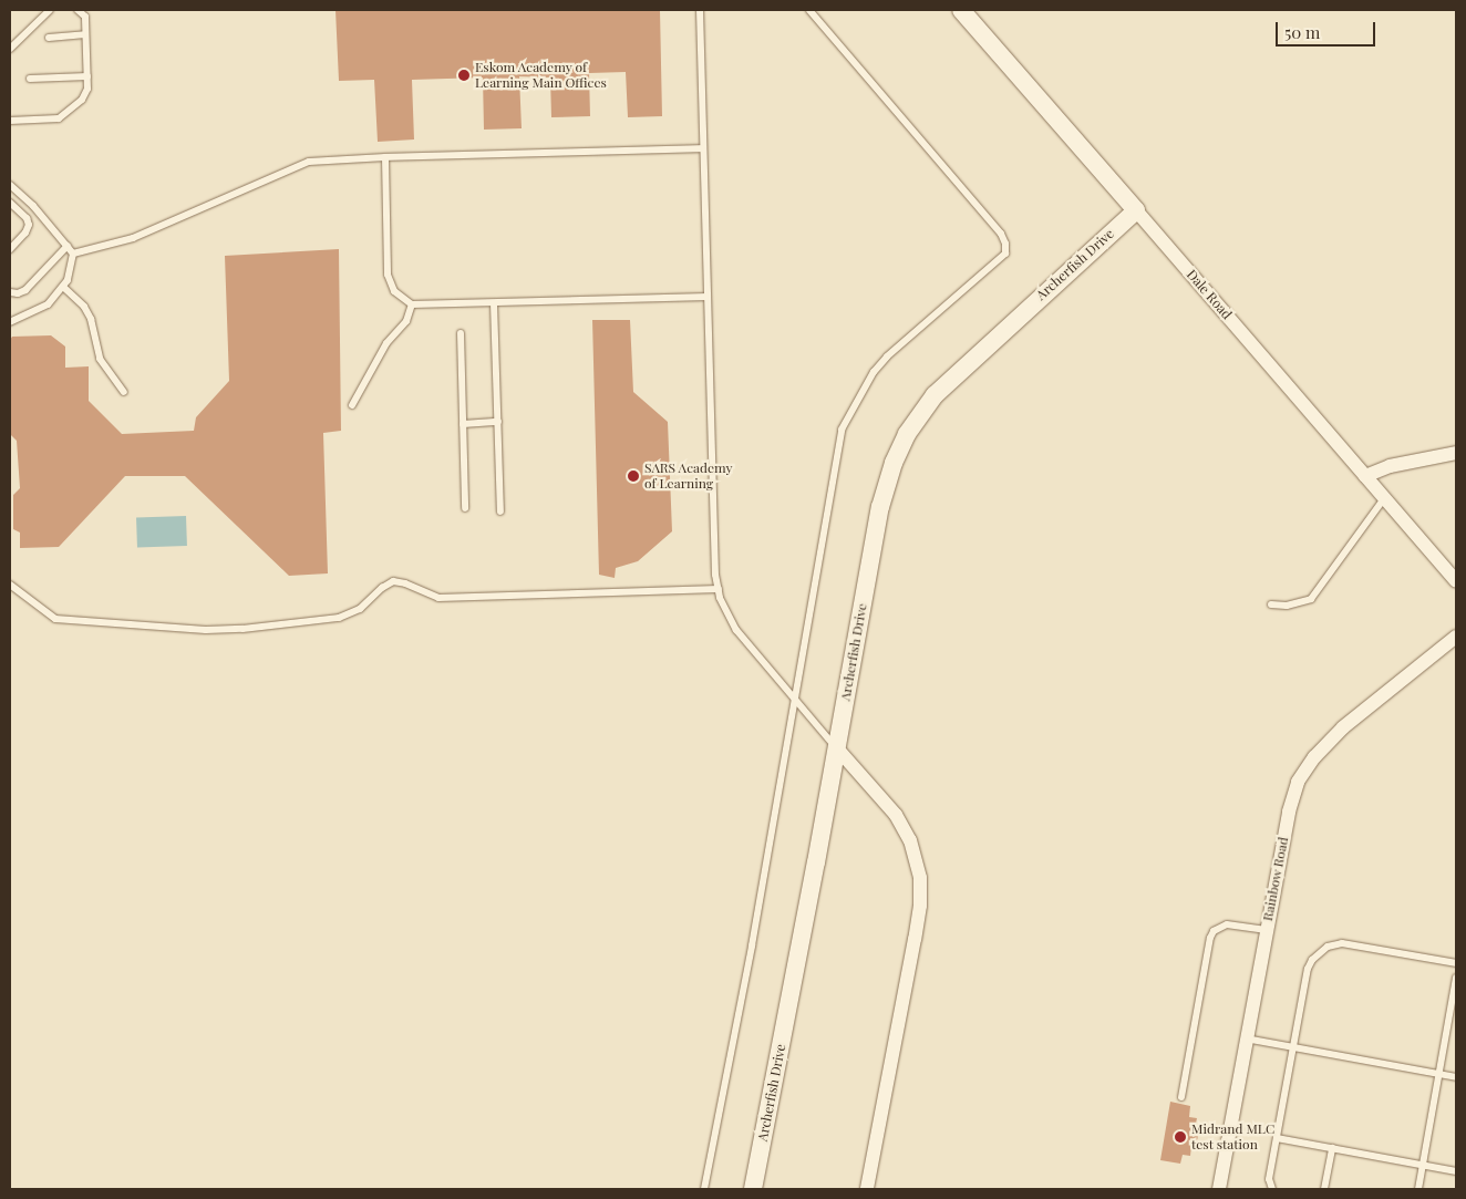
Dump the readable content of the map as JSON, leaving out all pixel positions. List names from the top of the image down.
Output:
{
  "streets": {
    "street": ["Archerfish Drive", "Dale Road", "Rainbow Road"]
  },
  "crossings": [
    ["Archerfish Drive", "Dale Road"]
  ],
  "places": ["Eskom Academy of Learning Main Offices", "SARS Academy of Learning", "Midrand MLC test station"],
  "scale_bar": "50 m"
}
